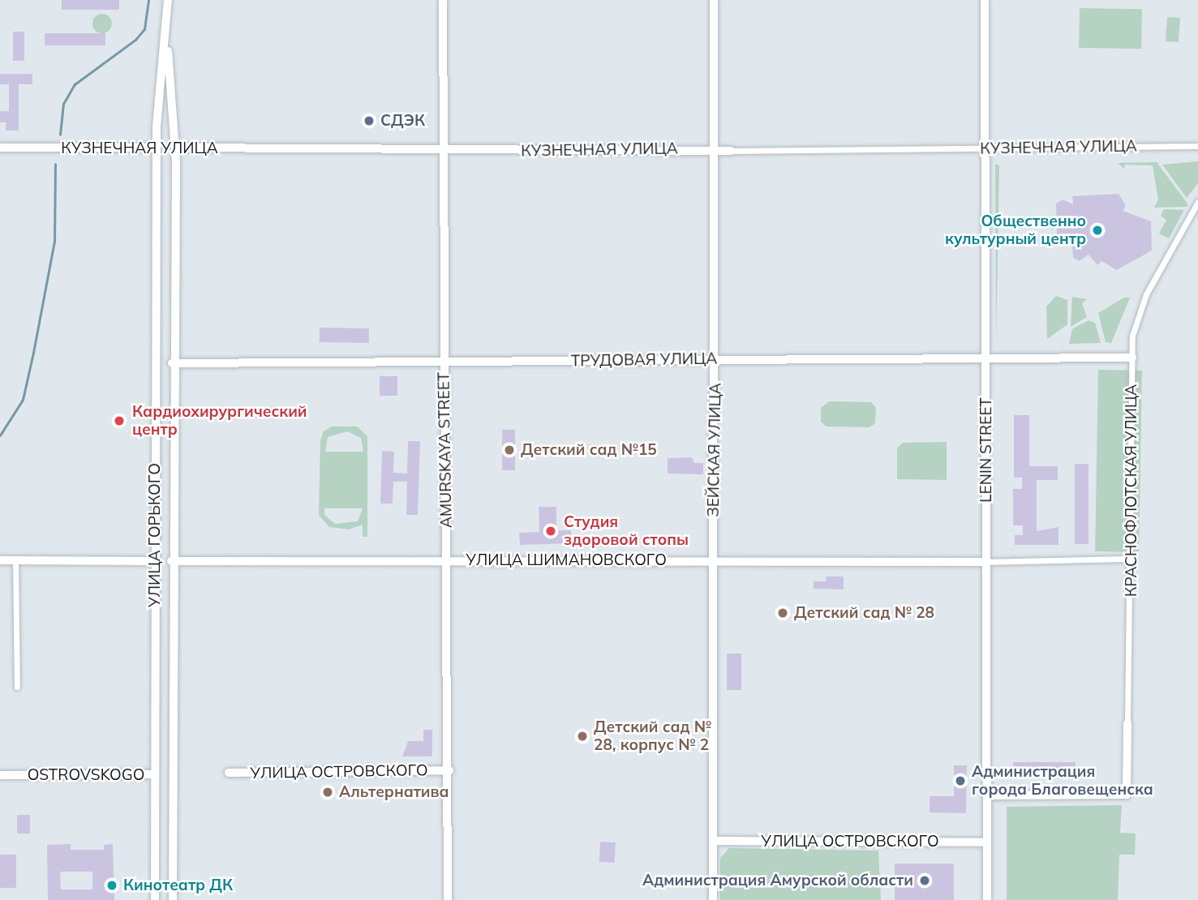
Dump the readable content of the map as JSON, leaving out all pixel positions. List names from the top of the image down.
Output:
{
  "streets": {
    "main road": [
      "КУЗНЕЧНАЯ УЛИЦА",
      "ТРУДОВАЯ УЛИЦА",
      "УЛИЦА ГОРЬКОГО",
      "УЛИЦА ШИМАНОВСКОГО",
      "OSTROVSKOGO"
    ],
    "street": [
      "AMURSKAYA STREET",
      "ЗЕЙСКАЯ УЛИЦА",
      "LENIN STREET",
      "КРАСНОФЛОТСКАЯ УЛИЦА",
      "УЛИЦА ОСТРОВСКОГО"
    ]
  },
  "crossings": [
    ["КУЗНЕЧНАЯ УЛИЦА", "AMURSKAYA STREET"],
    ["КУЗНЕЧНАЯ УЛИЦА", "ЗЕЙСКАЯ УЛИЦА"],
    ["КУЗНЕЧНАЯ УЛИЦА", "LENIN STREET"],
    ["КУЗНЕЧНАЯ УЛИЦА", "УЛИЦА ГОРЬКОГО"],
    ["ТРУДОВАЯ УЛИЦА", "AMURSKAYA STREET"],
    ["ТРУДОВАЯ УЛИЦА", "ЗЕЙСКАЯ УЛИЦА"],
    ["ТРУДОВАЯ УЛИЦА", "LENIN STREET"],
    ["ТРУДОВАЯ УЛИЦА", "КРАСНОФЛОТСКАЯ УЛИЦА"],
    ["ТРУДОВАЯ УЛИЦА", "УЛИЦА ГОРЬКОГО"],
    ["AMURSKAYA STREET", "УЛИЦА ШИМАНОВСКОГО"],
    ["AMURSKAYA STREET", "УЛИЦА ОСТРОВСКОГО"],
    ["ЗЕЙСКАЯ УЛИЦА", "УЛИЦА ШИМАНОВСКОГО"],
    ["ЗЕЙСКАЯ УЛИЦА", "УЛИЦА ОСТРОВСКОГО"],
    ["LENIN STREET", "КРАСНОФЛОТСКАЯ УЛИЦА"],
    ["LENIN STREET", "УЛИЦА ШИМАНОВСКОГО"],
    ["LENIN STREET", "УЛИЦА ОСТРОВСКОГО"],
    ["КРАСНОФЛОТСКАЯ УЛИЦА", "УЛИЦА ШИМАНОВСКОГО"],
    ["УЛИЦА ГОРЬКОГО", "УЛИЦА ШИМАНОВСКОГО"],
    ["УЛИЦА ГОРЬКОГО", "OSTROVSKOGO"]
  ],
  "places": [
    "СДЭК",
    "Общественно культурный центр",
    "Кардиохирургический центр",
    "Детский сад №15",
    "Студия здоровой стопы",
    "Детский сад № 28",
    "Детский сад № 28, корпус № 2",
    "Администрация города Благовещенска",
    "Альтернатива",
    "Администрация Амурской области",
    "Кинотеатр ДК"
  ]
}
